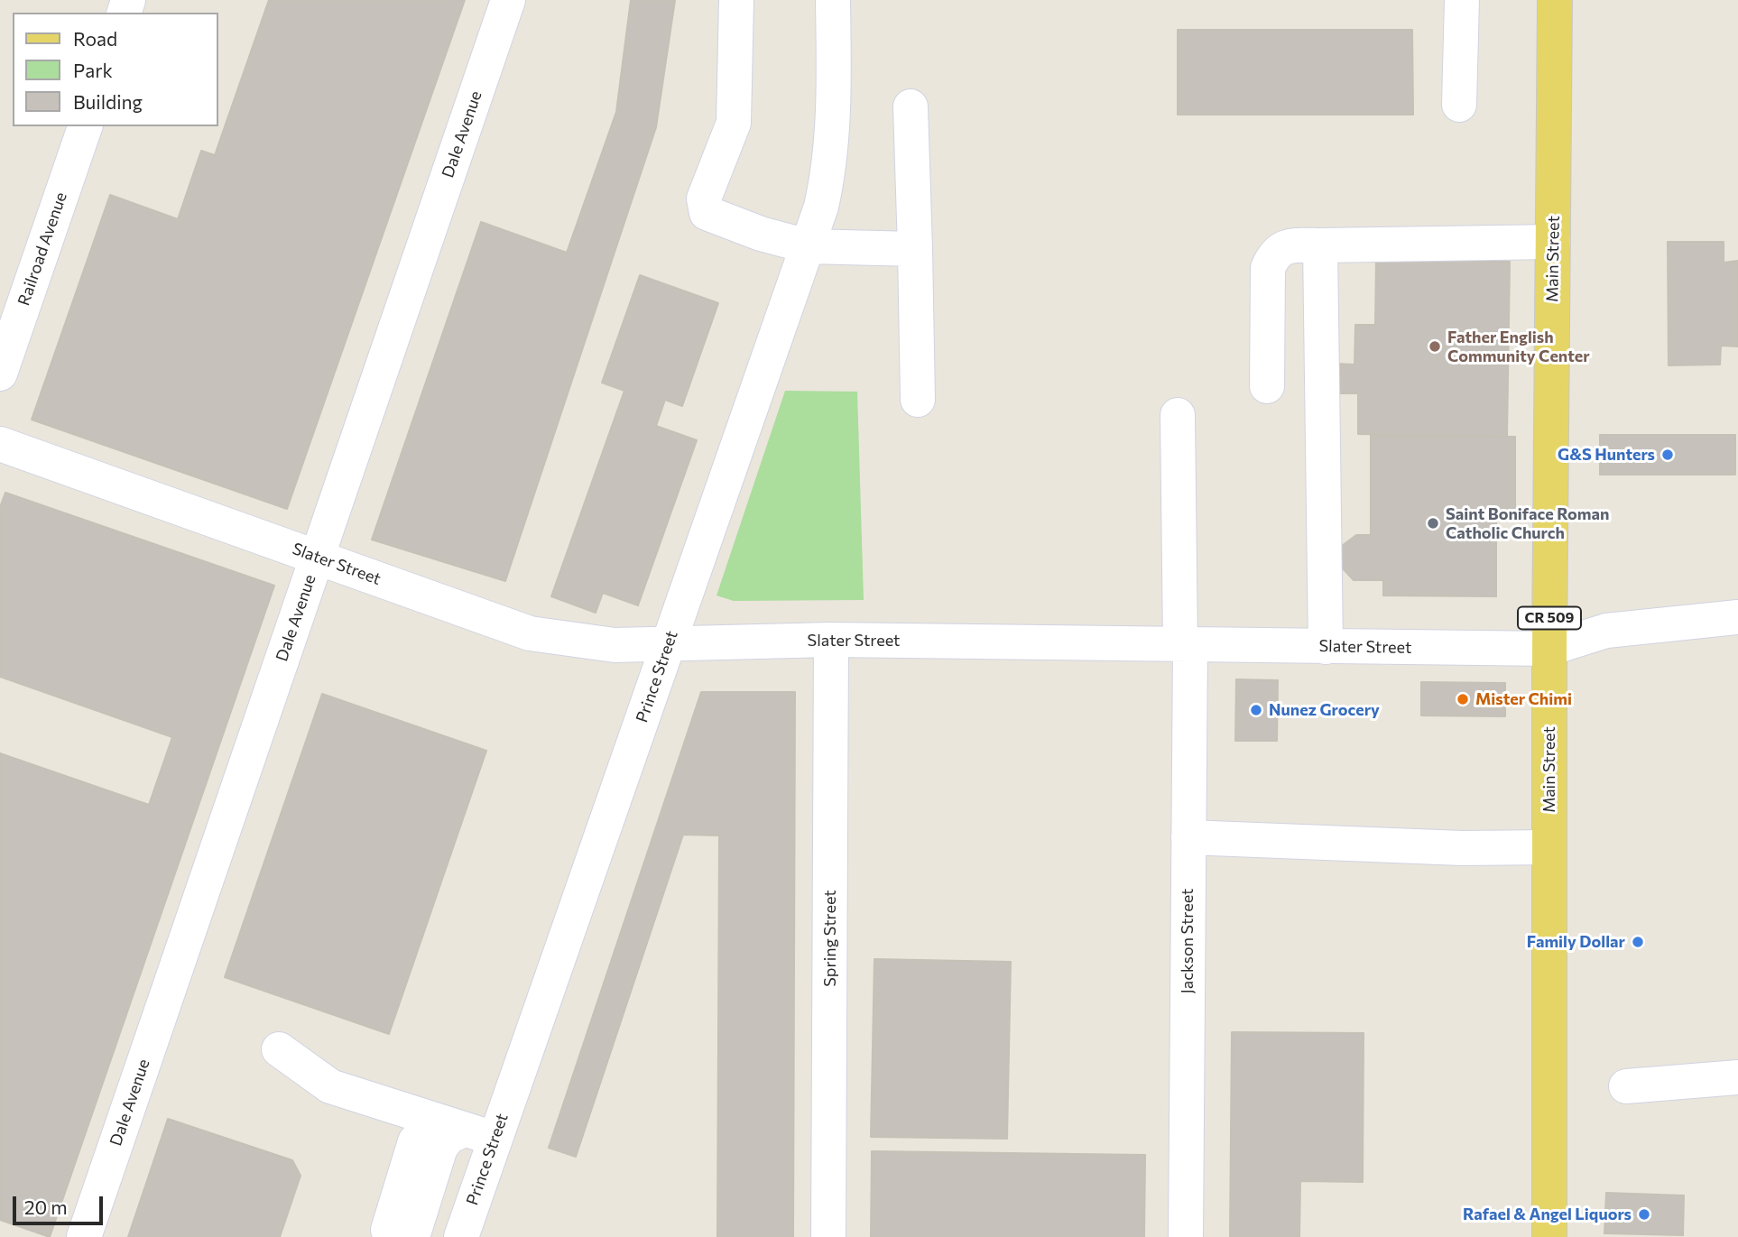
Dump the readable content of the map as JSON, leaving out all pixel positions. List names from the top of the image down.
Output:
{
  "streets": {
    "main road": ["Main Street", "CR 509"],
    "street": [
      "Dale Avenue",
      "Railroad Avenue",
      "Slater Street",
      "Prince Street",
      "Spring Street",
      "Jackson Street"
    ]
  },
  "crossings": [
    ["Dale Avenue", "Slater Street"],
    ["Main Street", "Slater Street"],
    ["Slater Street", "Prince Street"],
    ["Slater Street", "Spring Street"],
    ["Slater Street", "Jackson Street"]
  ],
  "places": [
    "Father English Community Center",
    "G&S Hunters",
    "Saint Boniface Roman Catholic Church",
    "Mister Chimi",
    "Nunez Grocery",
    "Family Dollar",
    "Rafael & Angel Liquors"
  ],
  "legend": ["Road", "Park", "Building"],
  "scale_bar": "20 m"
}
